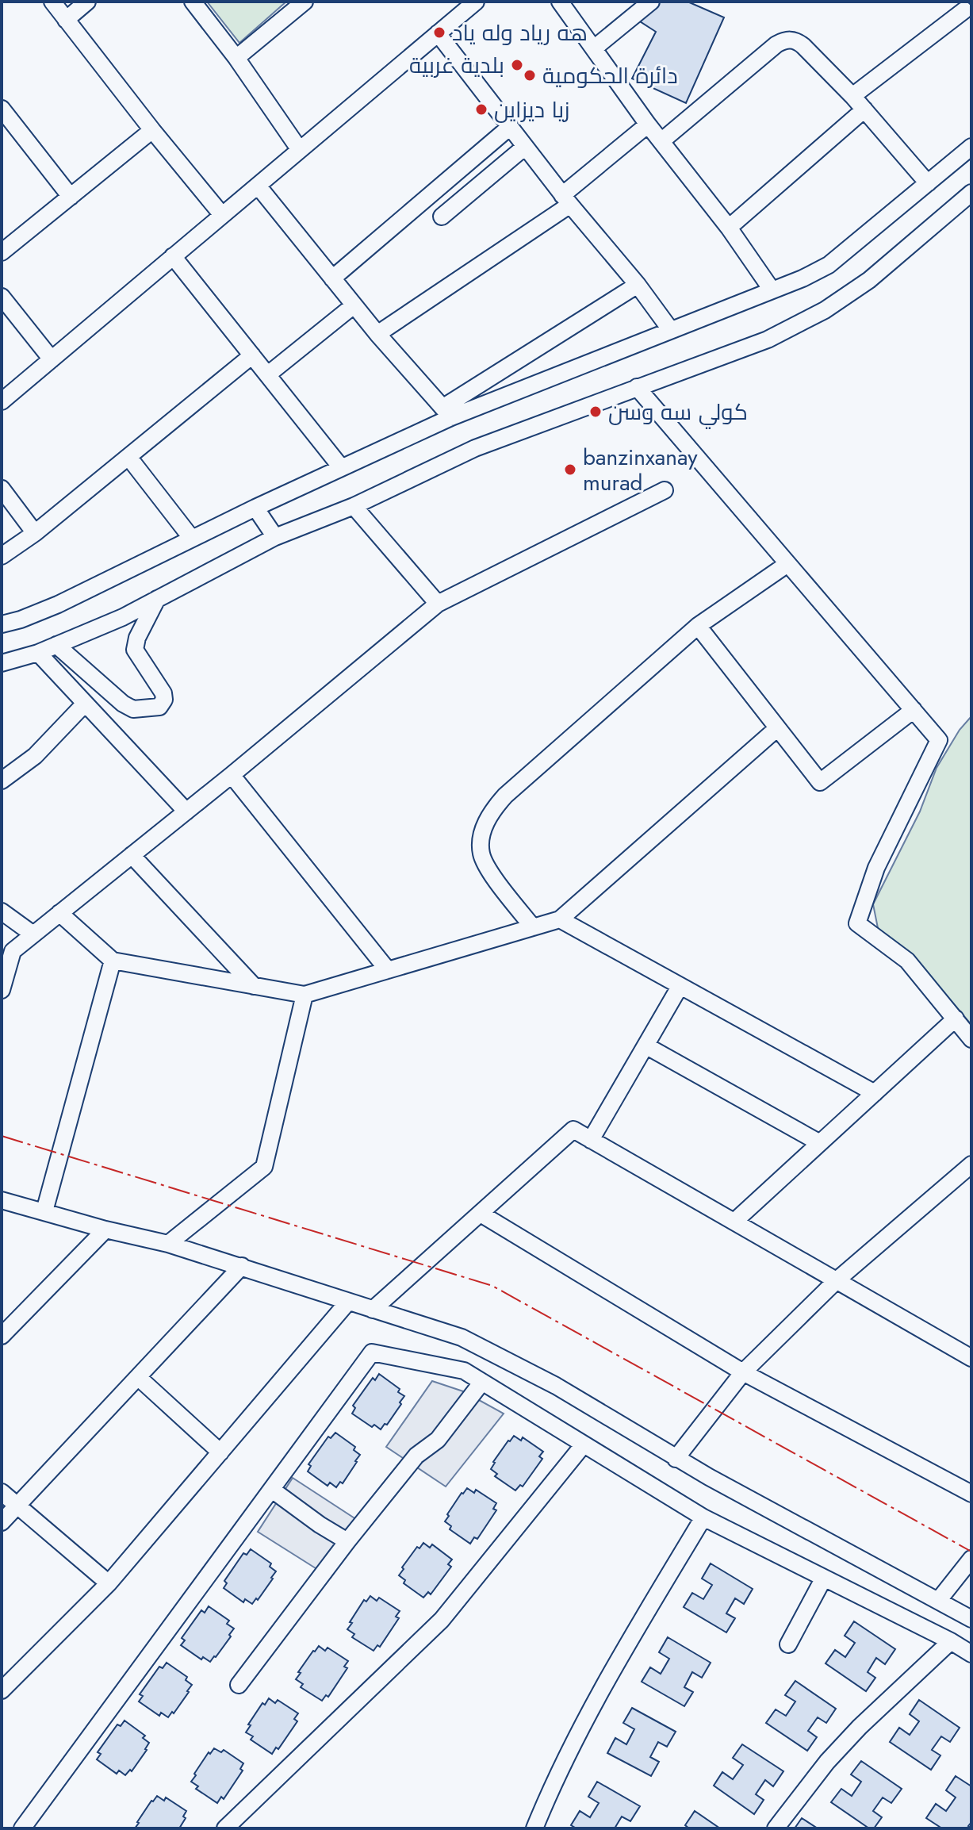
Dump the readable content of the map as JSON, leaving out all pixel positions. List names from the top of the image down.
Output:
{
  "places": [
    "هه رياد وله ياد",
    "بلدية غربية",
    "دائرة الحكومية",
    "زیا دیزاین",
    "كولي سه وسن",
    "banzinxanay murad"
  ]
}
